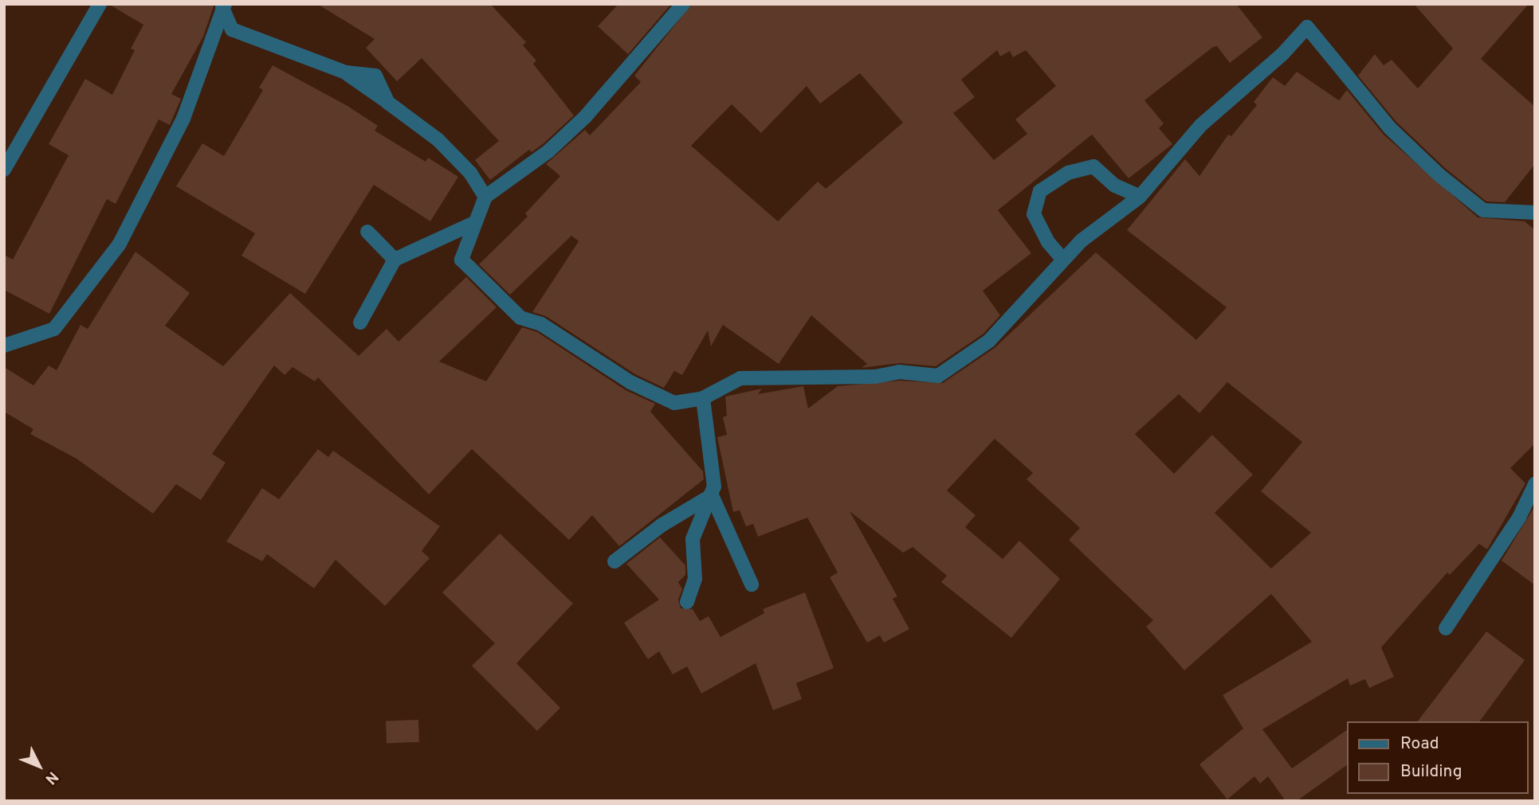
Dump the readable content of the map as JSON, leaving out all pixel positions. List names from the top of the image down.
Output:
{
  "legend": ["Road", "Building"],
  "north": "bottom right"
}
